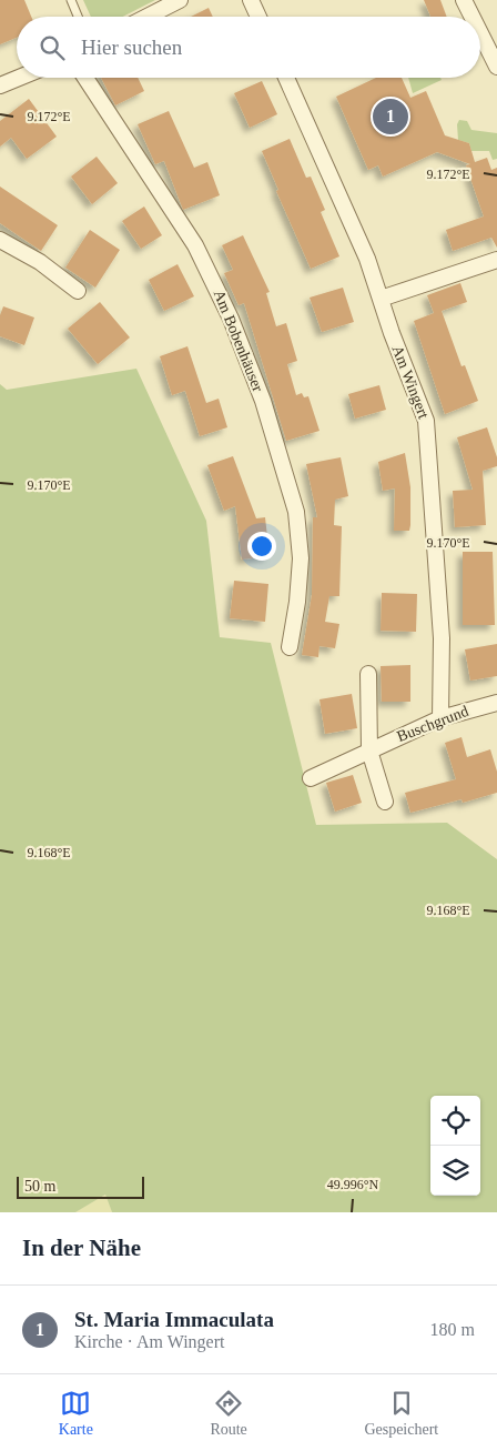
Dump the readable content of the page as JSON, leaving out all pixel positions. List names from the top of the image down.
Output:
{
  "streets": {
    "street": ["Am Bobenhäuser", "Am Wingert", "Buschgrund"]
  },
  "crossings": [
    ["Am Wingert", "Buschgrund"]
  ],
  "scale_bar": "50 m",
  "page": {
    "search": "Hier suchen",
    "pins": "1",
    "scale": "50 m",
    "heading": "In der Nähe",
    "list": [
      {
        "mark": "1",
        "name": "St. Maria Immaculata",
        "note": "Kirche · Am Wingert",
        "value": "180 m"
      }
    ],
    "nav": ["Karte", "Route", "Gespeichert"]
  },
  "coordinates": [
    "9.172°E",
    "9.170°E",
    "9.168°E",
    "49.996°N"
  ]
}
